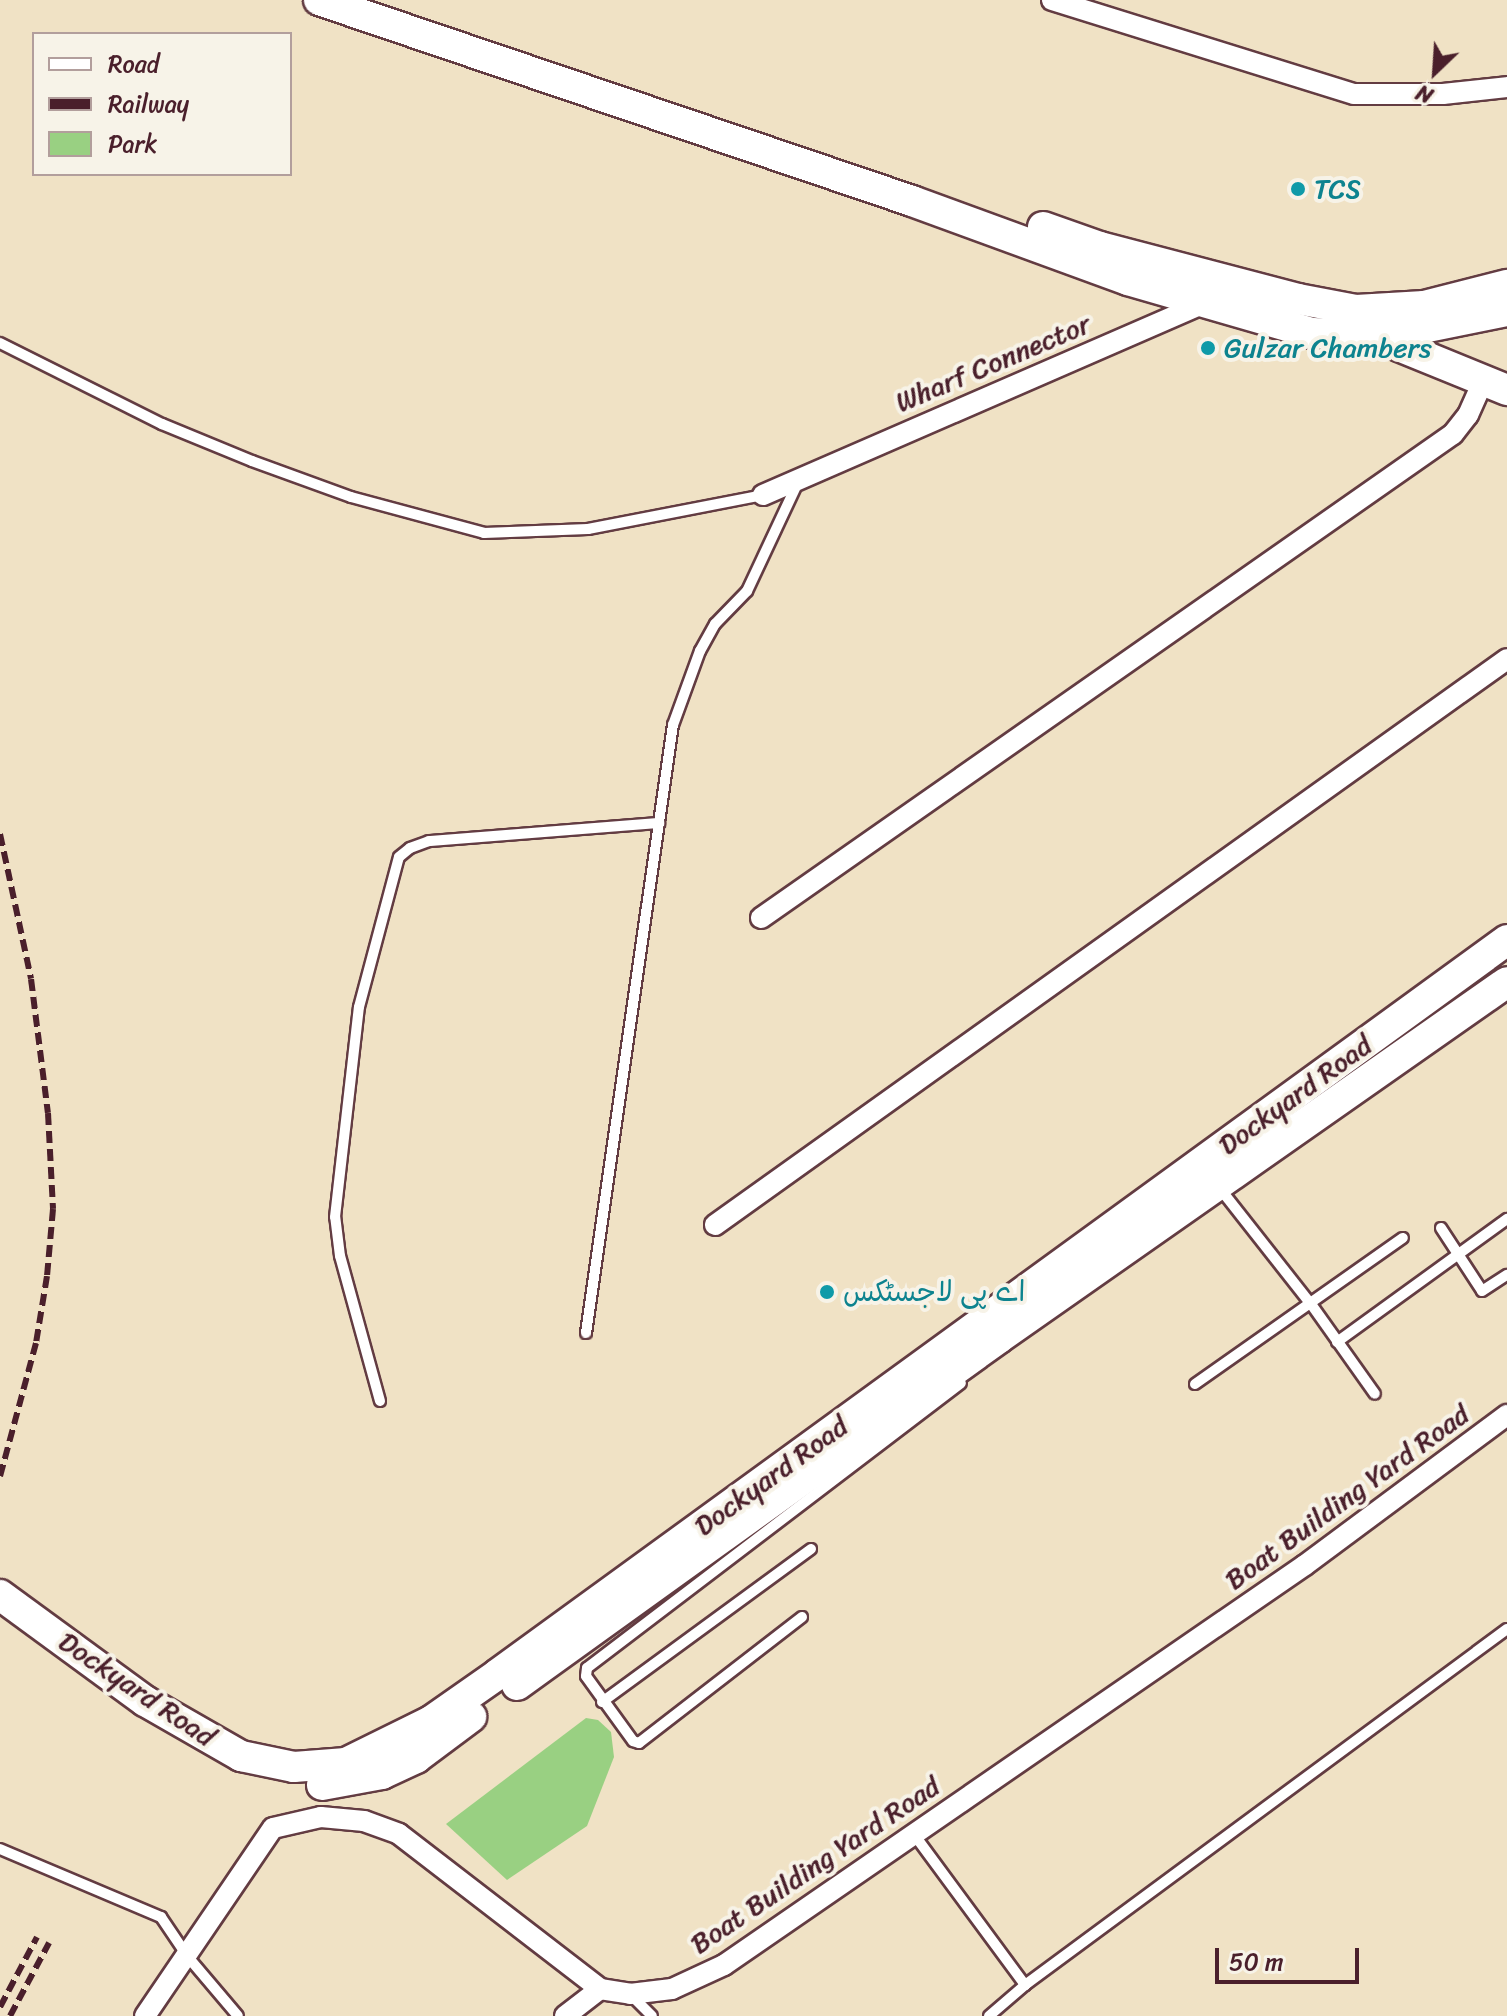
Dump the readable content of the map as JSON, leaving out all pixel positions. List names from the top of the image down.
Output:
{
  "streets": {
    "street": ["Wharf Connector", "Dockyard Road", "Boat Building Yard Road"]
  },
  "places": ["TCS", "Gulzar Chambers", "اے پی لاجسٹکس"],
  "legend": ["Road", "Railway", "Park"],
  "scale_bar": "50 m",
  "north": "bottom left"
}
